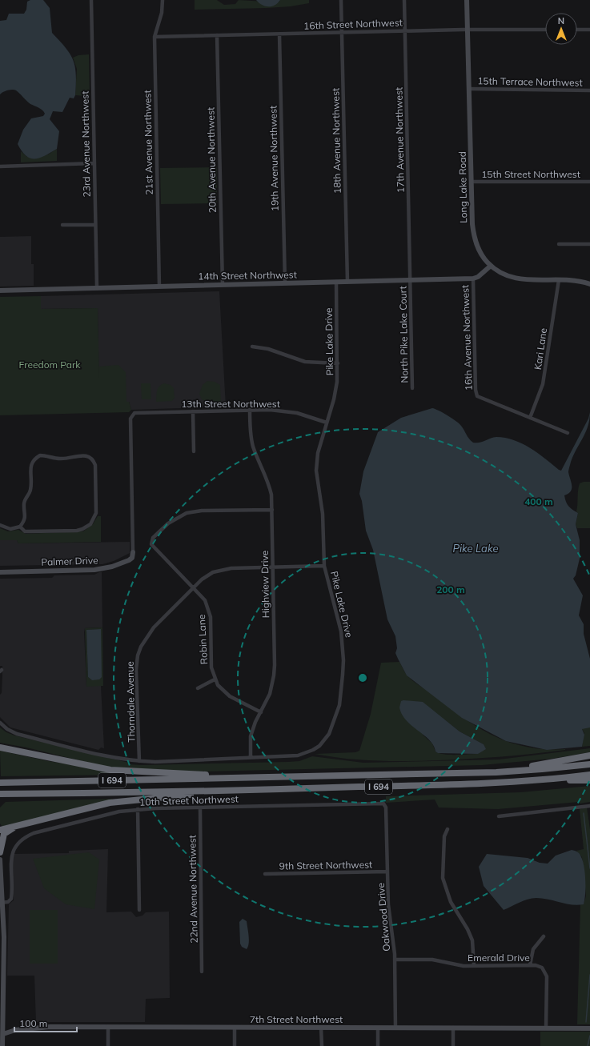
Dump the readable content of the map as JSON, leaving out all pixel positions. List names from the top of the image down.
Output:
{
  "streets": {
    "highway": ["I 694"],
    "street": [
      "16th Street Northwest",
      "15th Terrace Northwest",
      "17th Avenue Northwest",
      "18th Avenue Northwest",
      "21st Avenue Northwest",
      "23rd Avenue Northwest",
      "19th Avenue Northwest",
      "20th Avenue Northwest",
      "15th Street Northwest",
      "Long Lake Road",
      "14th Street Northwest",
      "North Pike Lake Court",
      "16th Avenue Northwest",
      "Pike Lake Drive",
      "Kari Lane",
      "13th Street Northwest",
      "Palmer Drive",
      "Highview Drive",
      "Robin Lane",
      "Thorndale Avenue",
      "10th Street Northwest",
      "9th Street Northwest",
      "22nd Avenue Northwest",
      "Oakwood Drive",
      "Emerald Drive",
      "7th Street Northwest"
    ]
  },
  "crossings": [
    ["16th Street Northwest", "17th Avenue Northwest"],
    ["16th Street Northwest", "18th Avenue Northwest"],
    ["16th Street Northwest", "21st Avenue Northwest"],
    ["16th Street Northwest", "19th Avenue Northwest"],
    ["16th Street Northwest", "20th Avenue Northwest"],
    ["16th Street Northwest", "Long Lake Road"],
    ["15th Terrace Northwest", "Long Lake Road"],
    ["17th Avenue Northwest", "14th Street Northwest"],
    ["17th Avenue Northwest", "North Pike Lake Court"],
    ["18th Avenue Northwest", "14th Street Northwest"],
    ["21st Avenue Northwest", "14th Street Northwest"],
    ["23rd Avenue Northwest", "14th Street Northwest"],
    ["19th Avenue Northwest", "14th Street Northwest"],
    ["20th Avenue Northwest", "14th Street Northwest"],
    ["15th Street Northwest", "Long Lake Road"],
    ["Long Lake Road", "Kari Lane"],
    ["14th Street Northwest", "North Pike Lake Court"],
    ["14th Street Northwest", "16th Avenue Northwest"],
    ["14th Street Northwest", "Pike Lake Drive"],
    ["16th Avenue Northwest", "Kari Lane"],
    ["Pike Lake Drive", "13th Street Northwest"],
    ["Pike Lake Drive", "Highview Drive"],
    ["Pike Lake Drive", "Thorndale Avenue"],
    ["13th Street Northwest", "Palmer Drive"],
    ["13th Street Northwest", "Highview Drive"],
    ["Highview Drive", "Robin Lane"],
    ["Highview Drive", "Thorndale Avenue"],
    ["Robin Lane", "Thorndale Avenue"],
    ["10th Street Northwest", "22nd Avenue Northwest"],
    ["10th Street Northwest", "Oakwood Drive"],
    ["9th Street Northwest", "Oakwood Drive"],
    ["Oakwood Drive", "Emerald Drive"],
    ["Oakwood Drive", "7th Street Northwest"],
    ["Emerald Drive", "7th Street Northwest"]
  ],
  "water": ["Pike Lake"],
  "parks": ["Freedom Park"],
  "scale_bar": "100 m",
  "north": "top",
  "rings": ["400 m", "200 m"]
}
